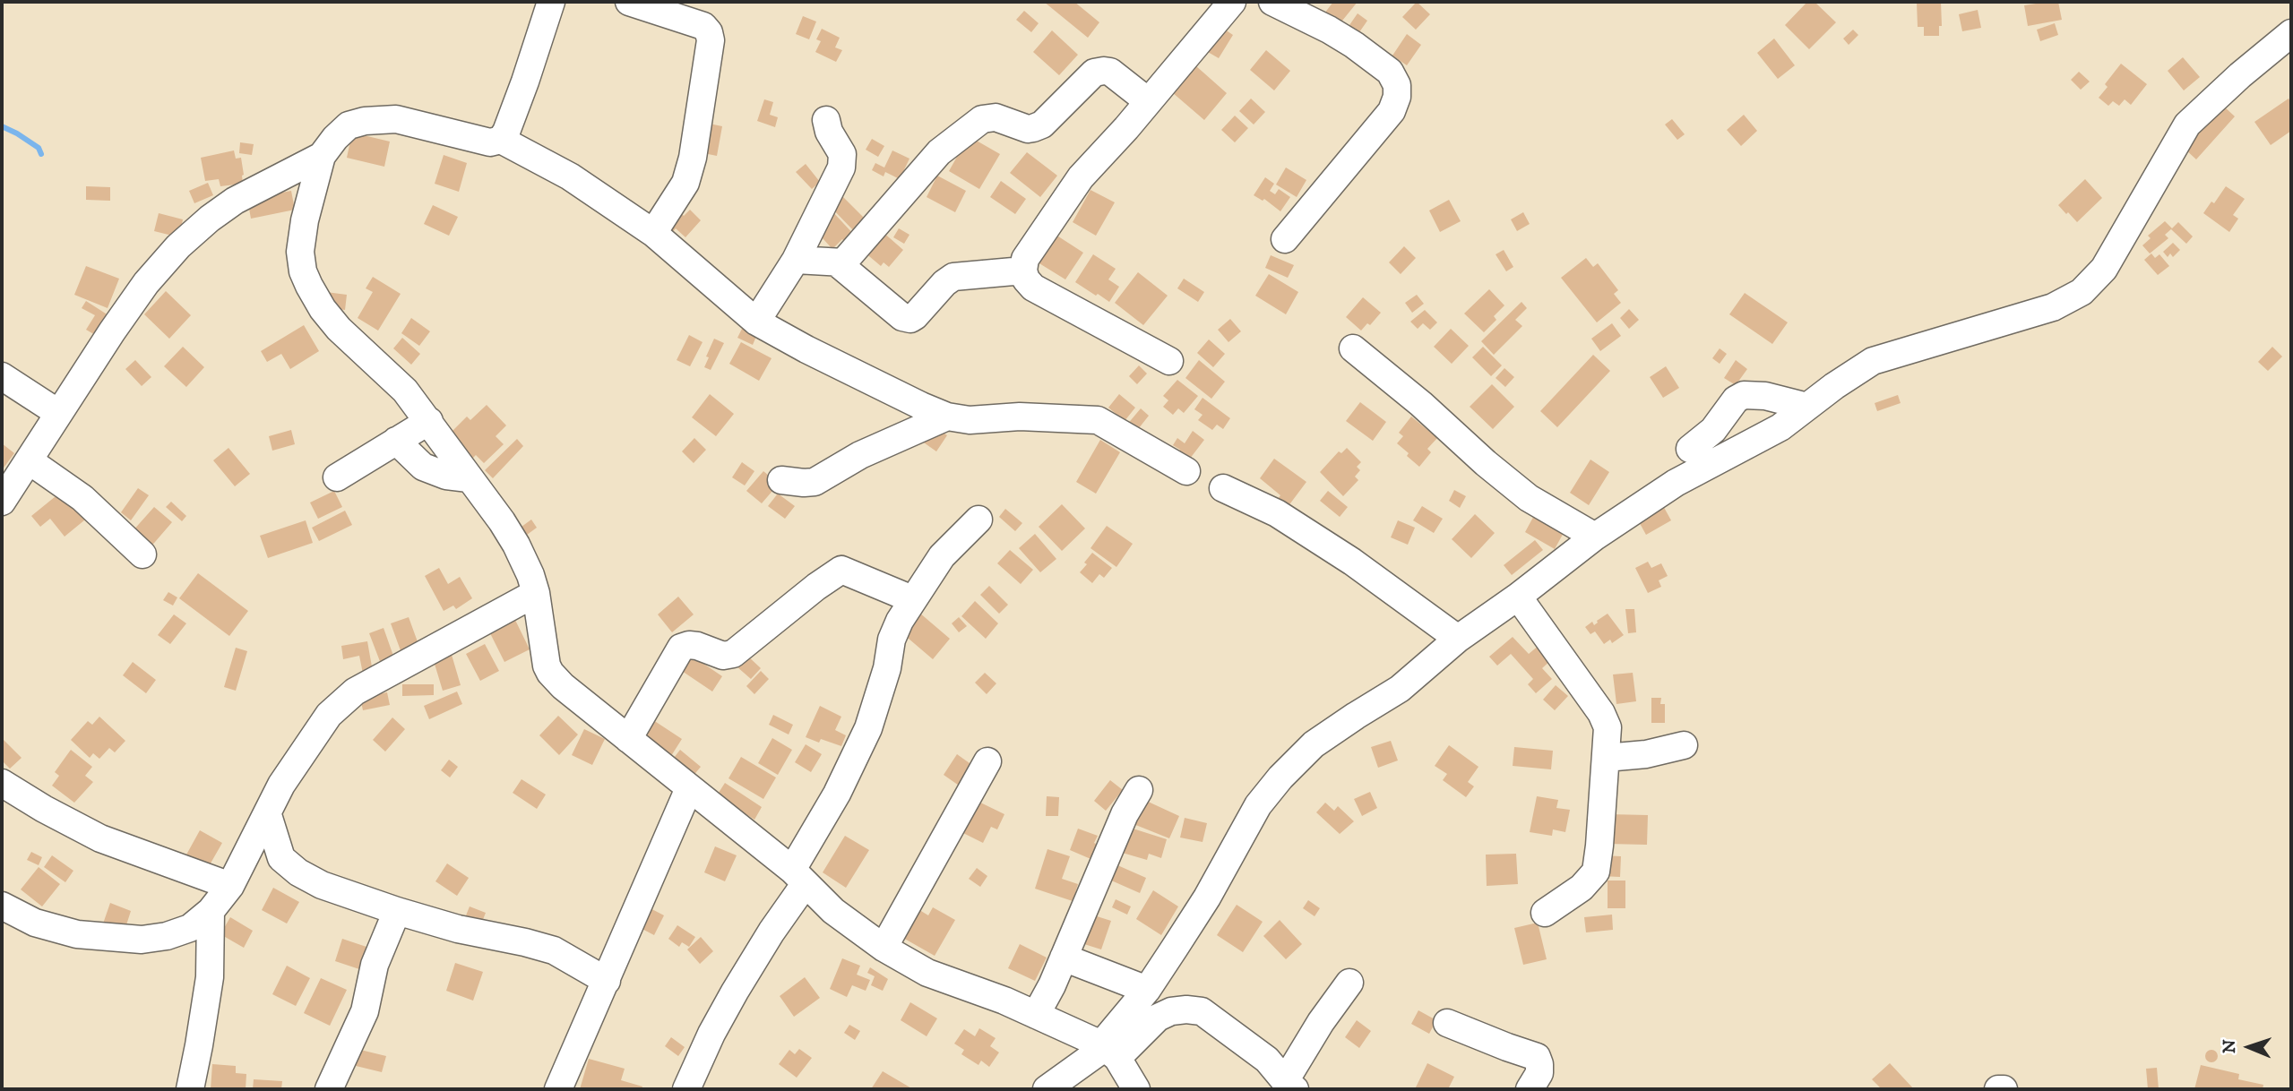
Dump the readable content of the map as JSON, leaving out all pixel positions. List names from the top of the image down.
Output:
{
  "north": "left"
}
